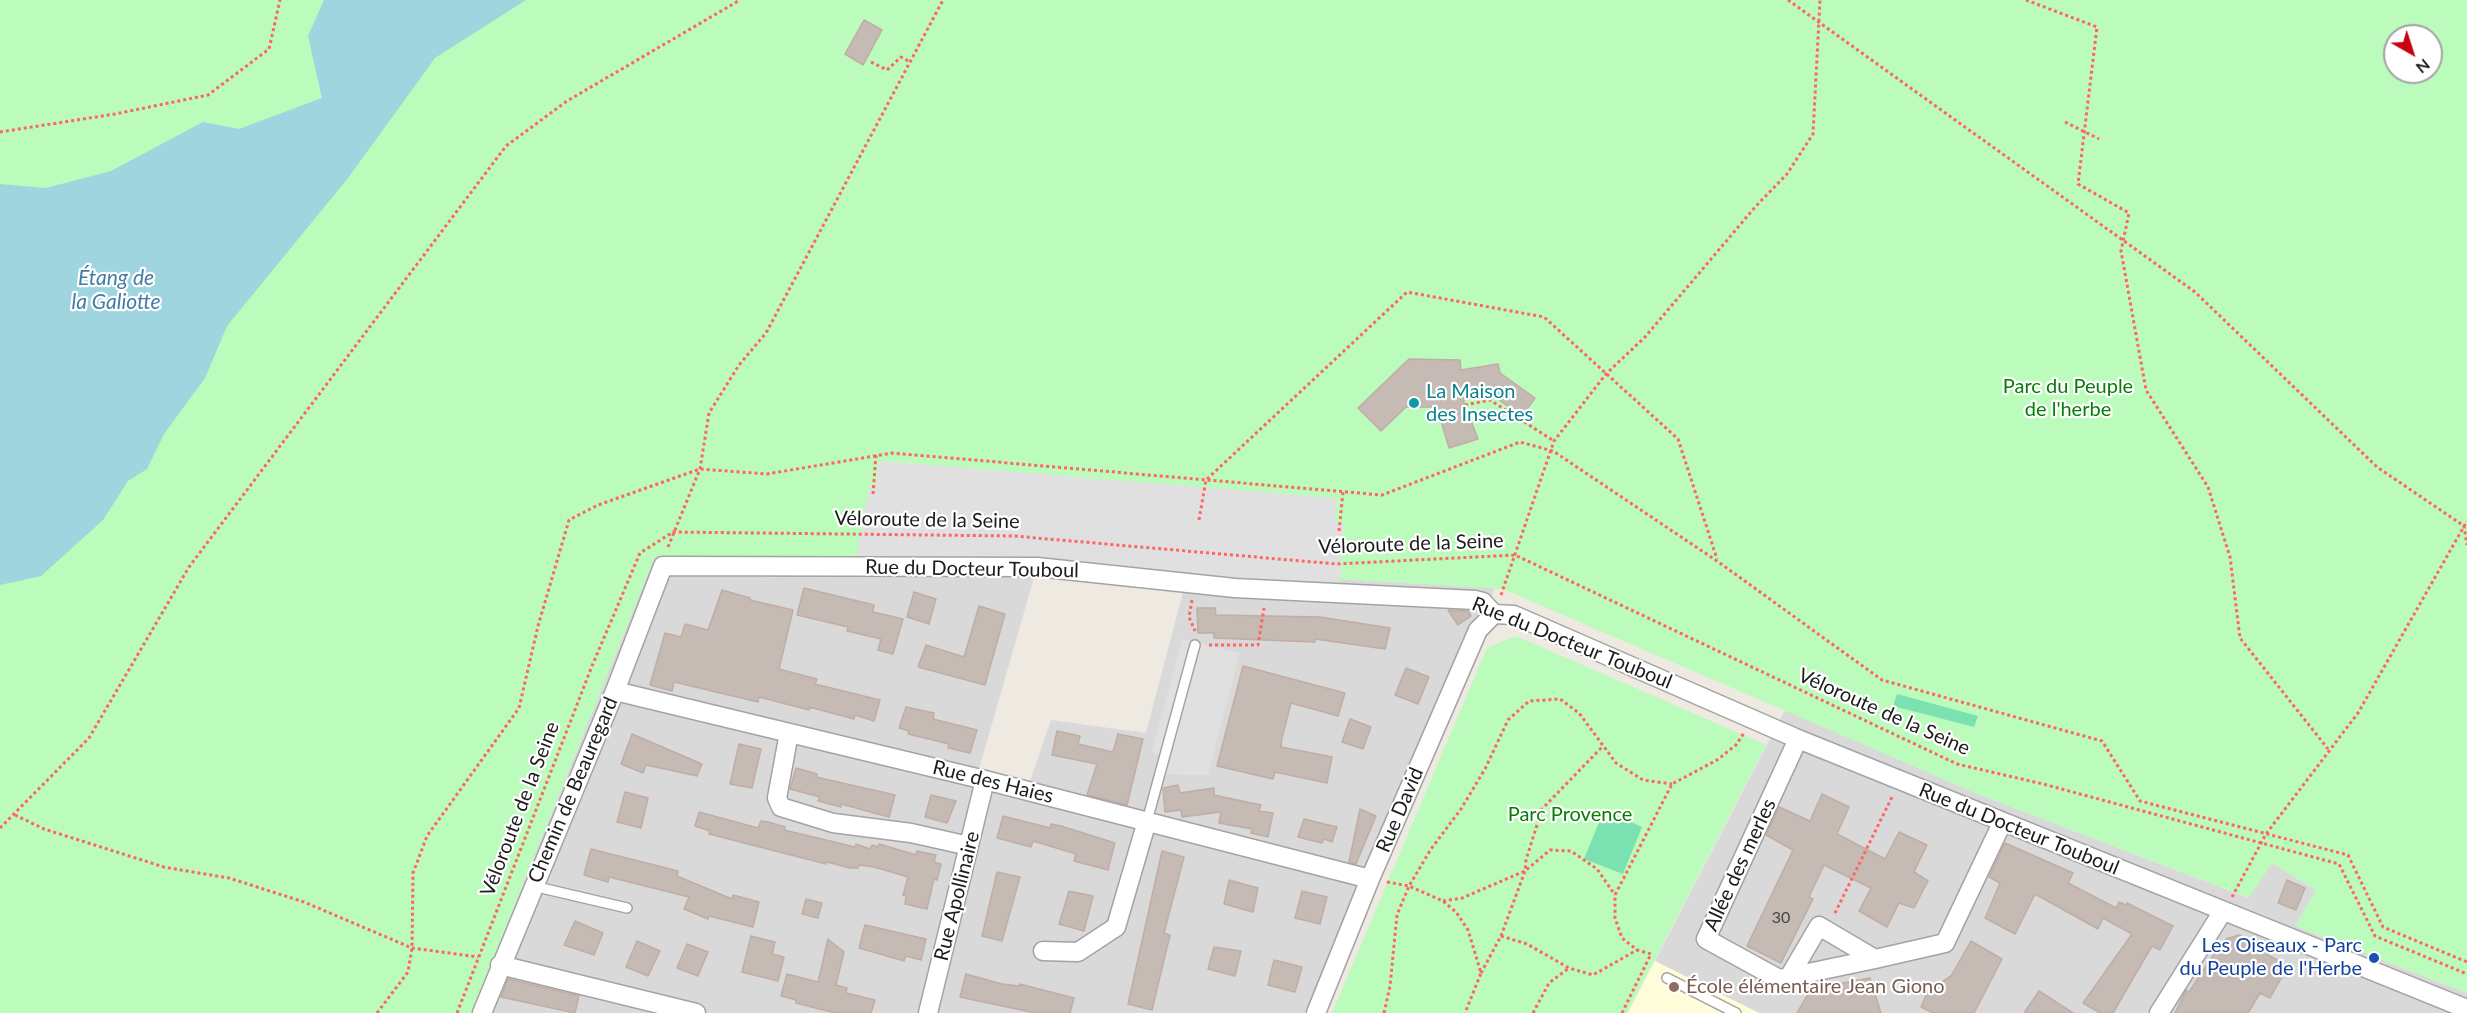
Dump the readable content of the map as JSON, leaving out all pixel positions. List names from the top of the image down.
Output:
{
  "streets": {
    "street": [
      "Rue du Docteur Touboul",
      "Rue des Haies",
      "Chemin de Beauregard",
      "Rue David",
      "Allée des merles",
      "Rue Apollinaire"
    ],
    "path": ["Véloroute de la Seine"]
  },
  "crossings": [
    ["Rue du Docteur Touboul", "Chemin de Beauregard"],
    ["Rue du Docteur Touboul", "Rue David"],
    ["Rue du Docteur Touboul", "Allée des merles"],
    ["Rue des Haies", "Chemin de Beauregard"],
    ["Rue des Haies", "Rue David"],
    ["Rue des Haies", "Rue Apollinaire"]
  ],
  "water": ["Étang de la Galiotte"],
  "parks": ["Parc du Peuple de l'herbe", "Parc Provence"],
  "places": ["La Maison des Insectes", "Les Oiseaux - Parc du Peuple de l'Herbe", "École élémentaire Jean Giono"],
  "house_numbers": ["30"],
  "north": "bottom right"
}
